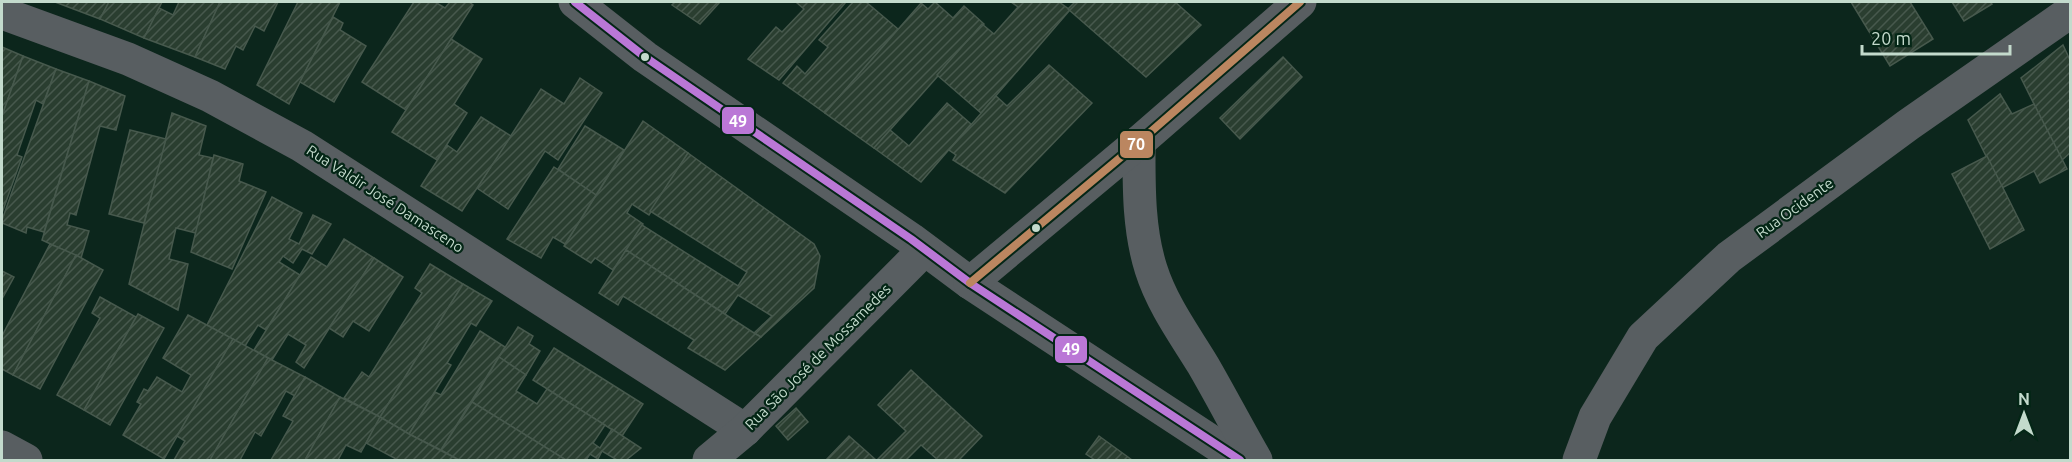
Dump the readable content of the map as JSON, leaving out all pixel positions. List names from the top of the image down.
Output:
{
  "streets": {
    "street": ["Rua Valdir José Damasceno", "Rua Ocidente", "Rua São José de Mossamedes"]
  },
  "crossings": [
    ["Rua Valdir José Damasceno", "Rua São José de Mossamedes"]
  ],
  "lines": ["transit line 49", "transit line 70"],
  "scale_bar": "20 m",
  "north": "top"
}
